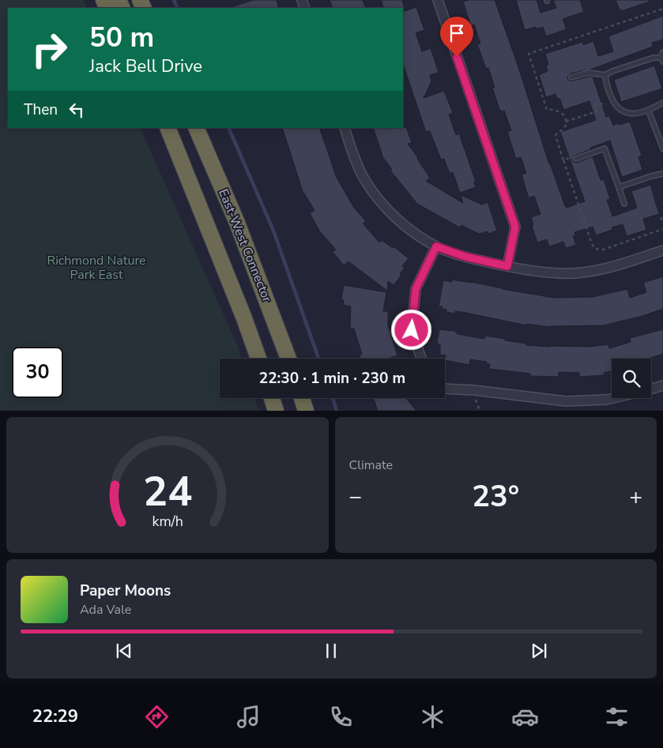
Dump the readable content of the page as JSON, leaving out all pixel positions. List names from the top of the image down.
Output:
{
  "streets": {
    "highway": ["East-West Connector"]
  },
  "parks": ["Richmond Nature Park East"],
  "page": {
    "turn": ["50 m", "Jack Bell Drive"],
    "then": "Then",
    "limit": "30",
    "trip": "22:30 · 1 min · 230 m",
    "tile": "Climate",
    "heat": ["−", "23°", "+"],
    "song": ["Paper Moons", "Ada Vale"],
    "tabs": "22:29",
    "gauge": ["24", "km/h"]
  }
}
